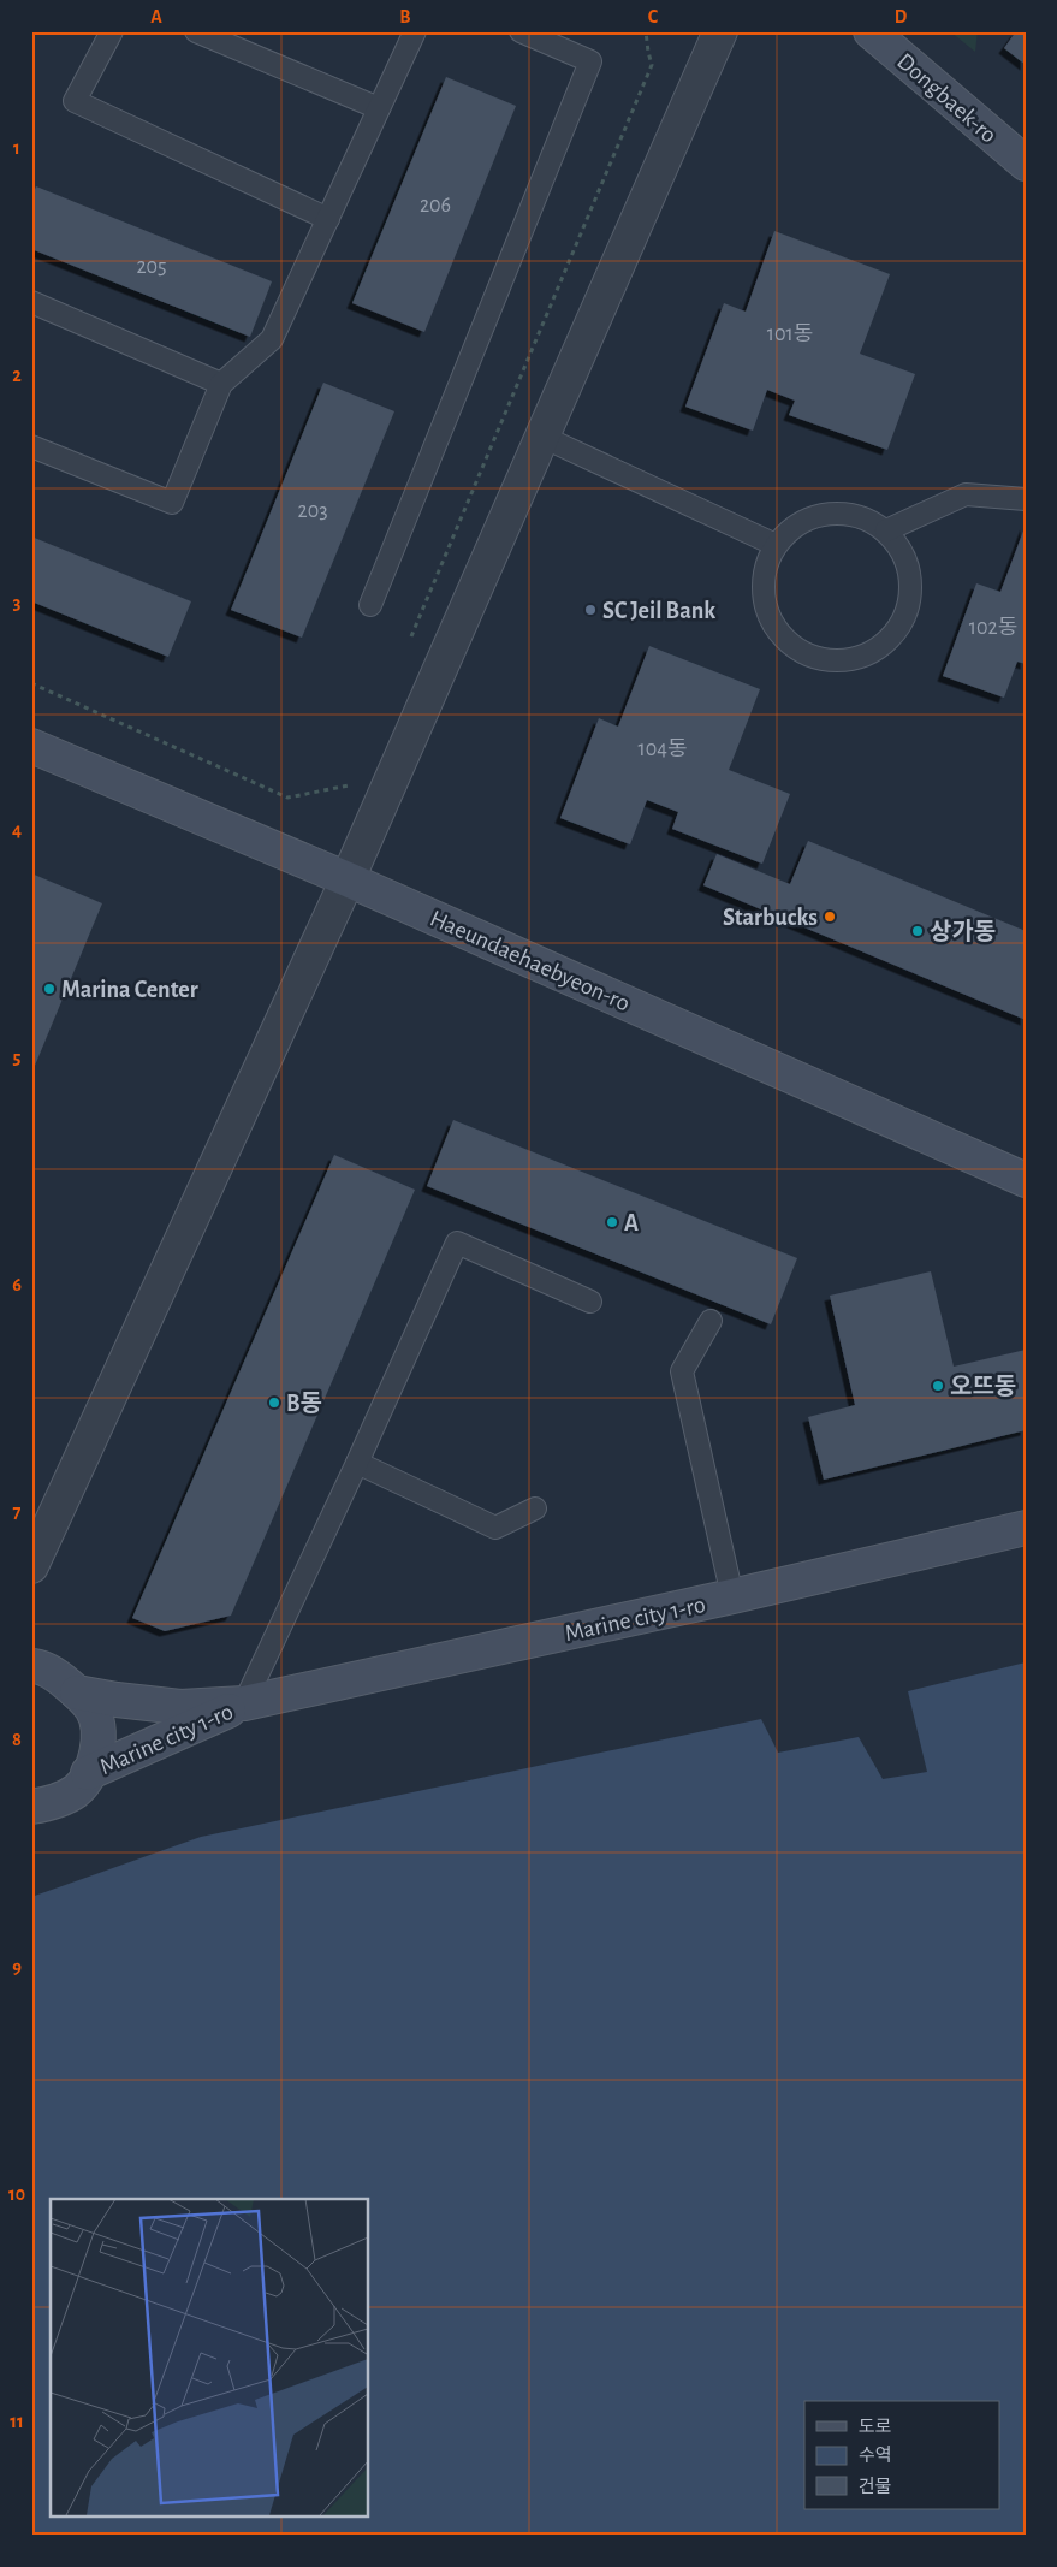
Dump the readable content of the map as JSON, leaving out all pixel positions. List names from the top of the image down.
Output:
{
  "streets": {
    "main road": ["Dongbaek-ro", "Haeundaehaebyeon-ro", "Marine city 1-ro"]
  },
  "places": [
    "SC Jeil Bank",
    "Starbucks",
    "상가동",
    "Marina Center",
    "A",
    "오뜨동",
    "B동"
  ],
  "house_numbers": [
    "206",
    "205",
    "101동",
    "203",
    "102동",
    "104동"
  ],
  "legend": ["도로", "수역", "건물"],
  "grid": {
    "columns": [
      "A",
      "B",
      "C",
      "D"
    ],
    "rows": [
      "1",
      "2",
      "3",
      "4",
      "5",
      "6",
      "7",
      "8",
      "9",
      "10",
      "11"
    ]
  }
}
